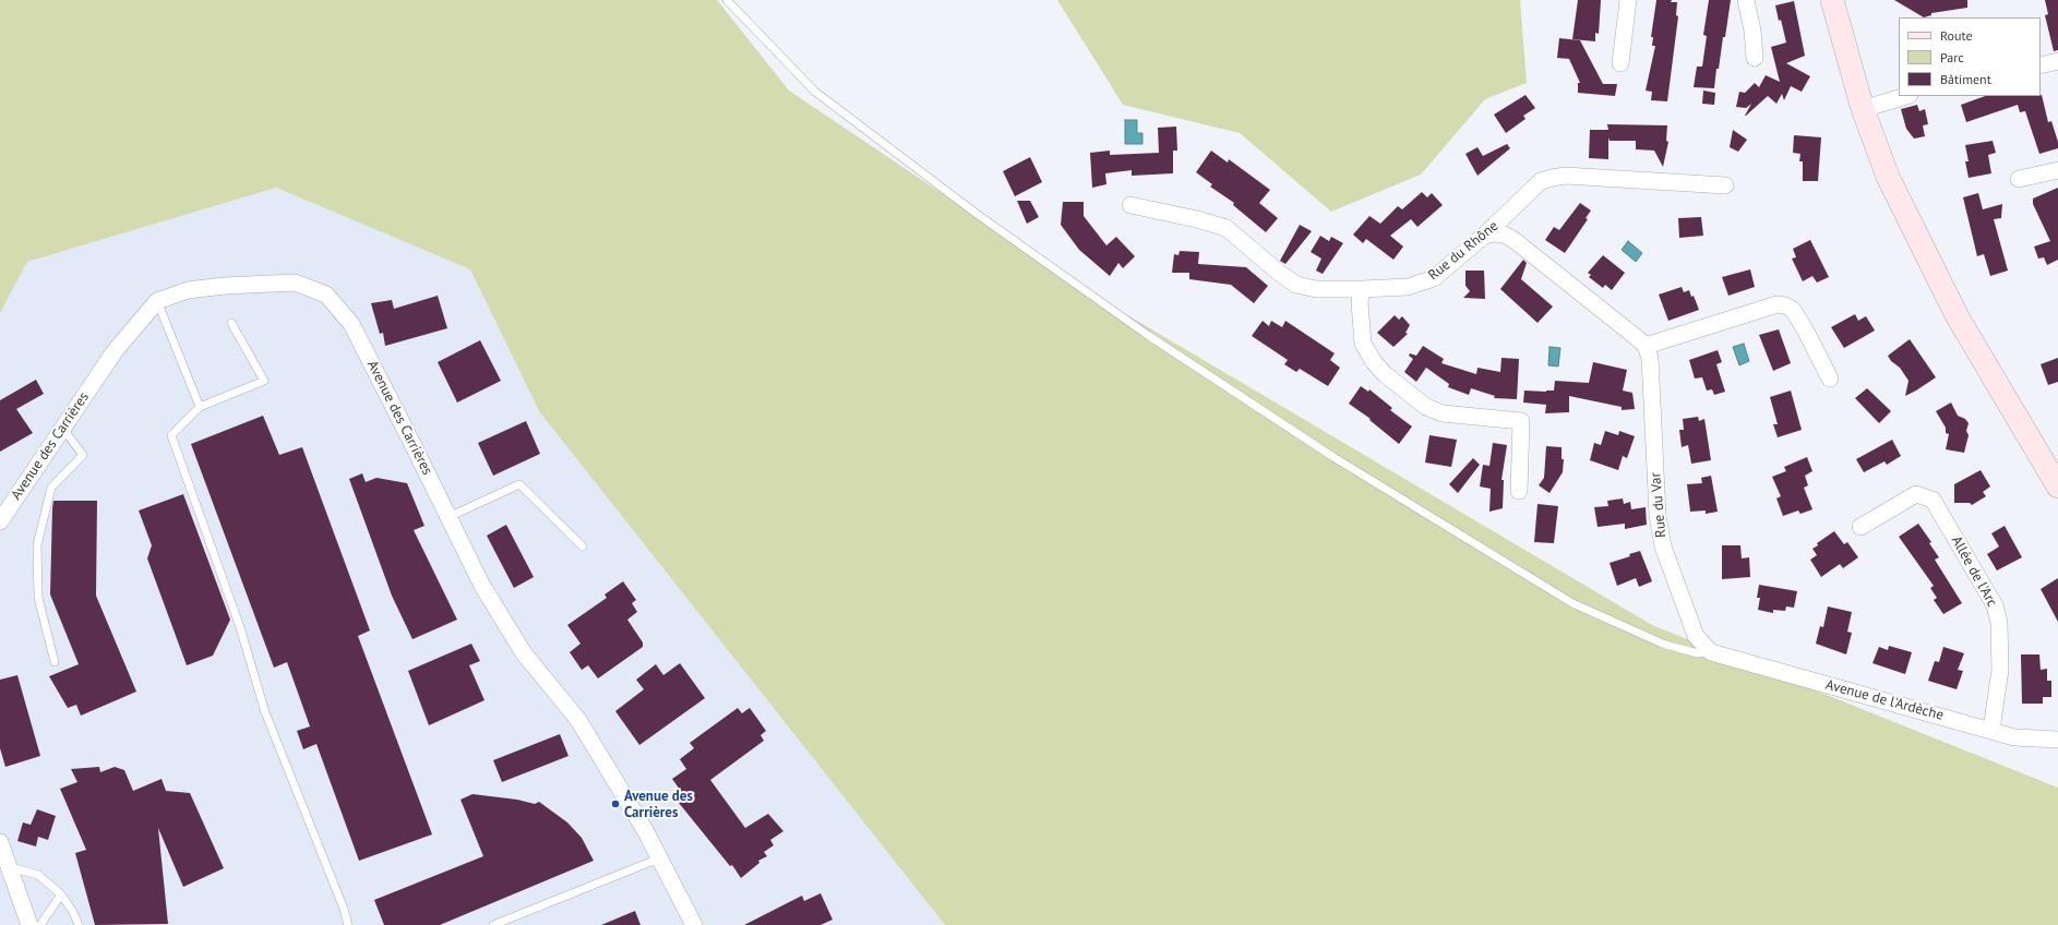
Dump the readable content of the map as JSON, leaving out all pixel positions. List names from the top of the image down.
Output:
{
  "streets": {
    "street": [
      "Rue du Rhône",
      "Avenue des Carrières",
      "Rue du Var",
      "Allée de l'Arc",
      "Avenue de l'Ardèche"
    ]
  },
  "crossings": [
    ["Rue du Var", "Avenue de l'Ardèche"],
    ["Allée de l'Arc", "Avenue de l'Ardèche"]
  ],
  "places": ["Avenue des Carrières"],
  "legend": ["Route", "Parc", "Bâtiment"]
}
